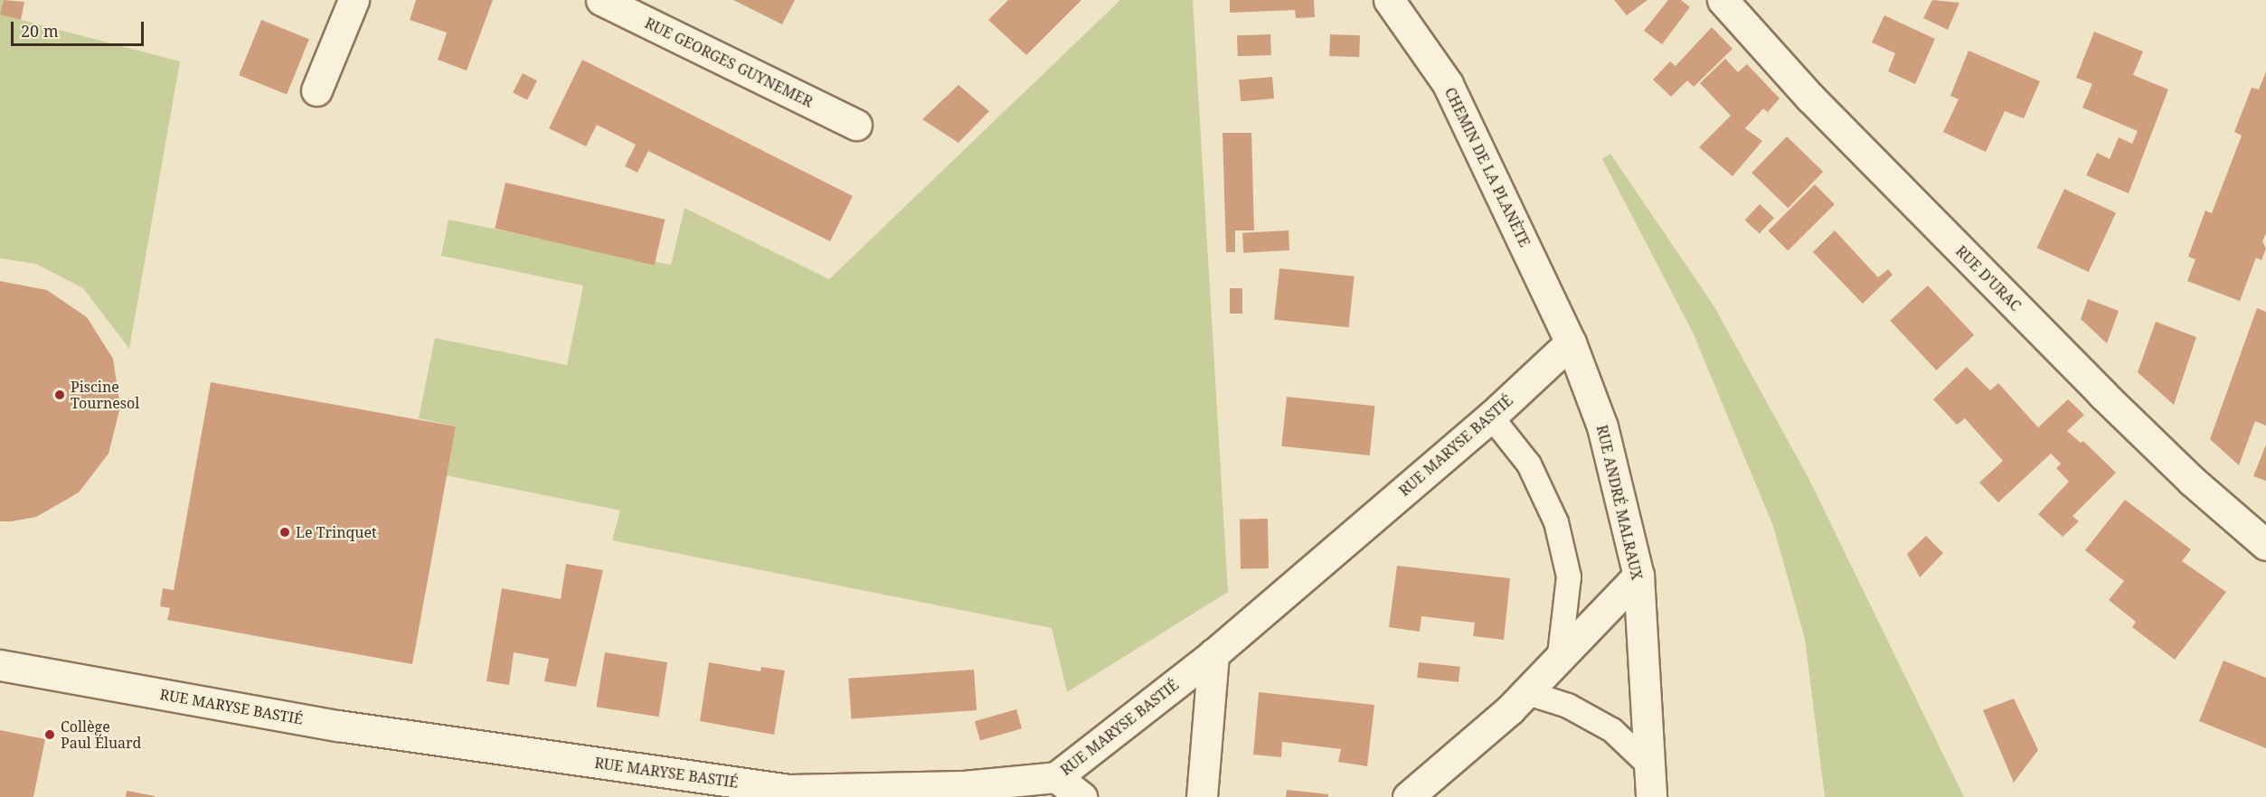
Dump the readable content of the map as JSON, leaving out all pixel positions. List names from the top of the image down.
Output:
{
  "streets": {
    "street": [
      "RUE GEORGES GUYNEMER",
      "CHEMIN DE LA PLANÈTE",
      "RUE D'URAC",
      "RUE MARYSE BASTIÉ",
      "RUE ANDRÉ MALRAUX"
    ]
  },
  "crossings": [
    ["CHEMIN DE LA PLANÈTE", "RUE MARYSE BASTIÉ"],
    ["CHEMIN DE LA PLANÈTE", "RUE ANDRÉ MALRAUX"],
    ["RUE MARYSE BASTIÉ", "RUE ANDRÉ MALRAUX"]
  ],
  "places": ["Piscine Tournesol", "Le Trinquet", "Collège Paul Éluard"],
  "scale_bar": "20 m"
}
